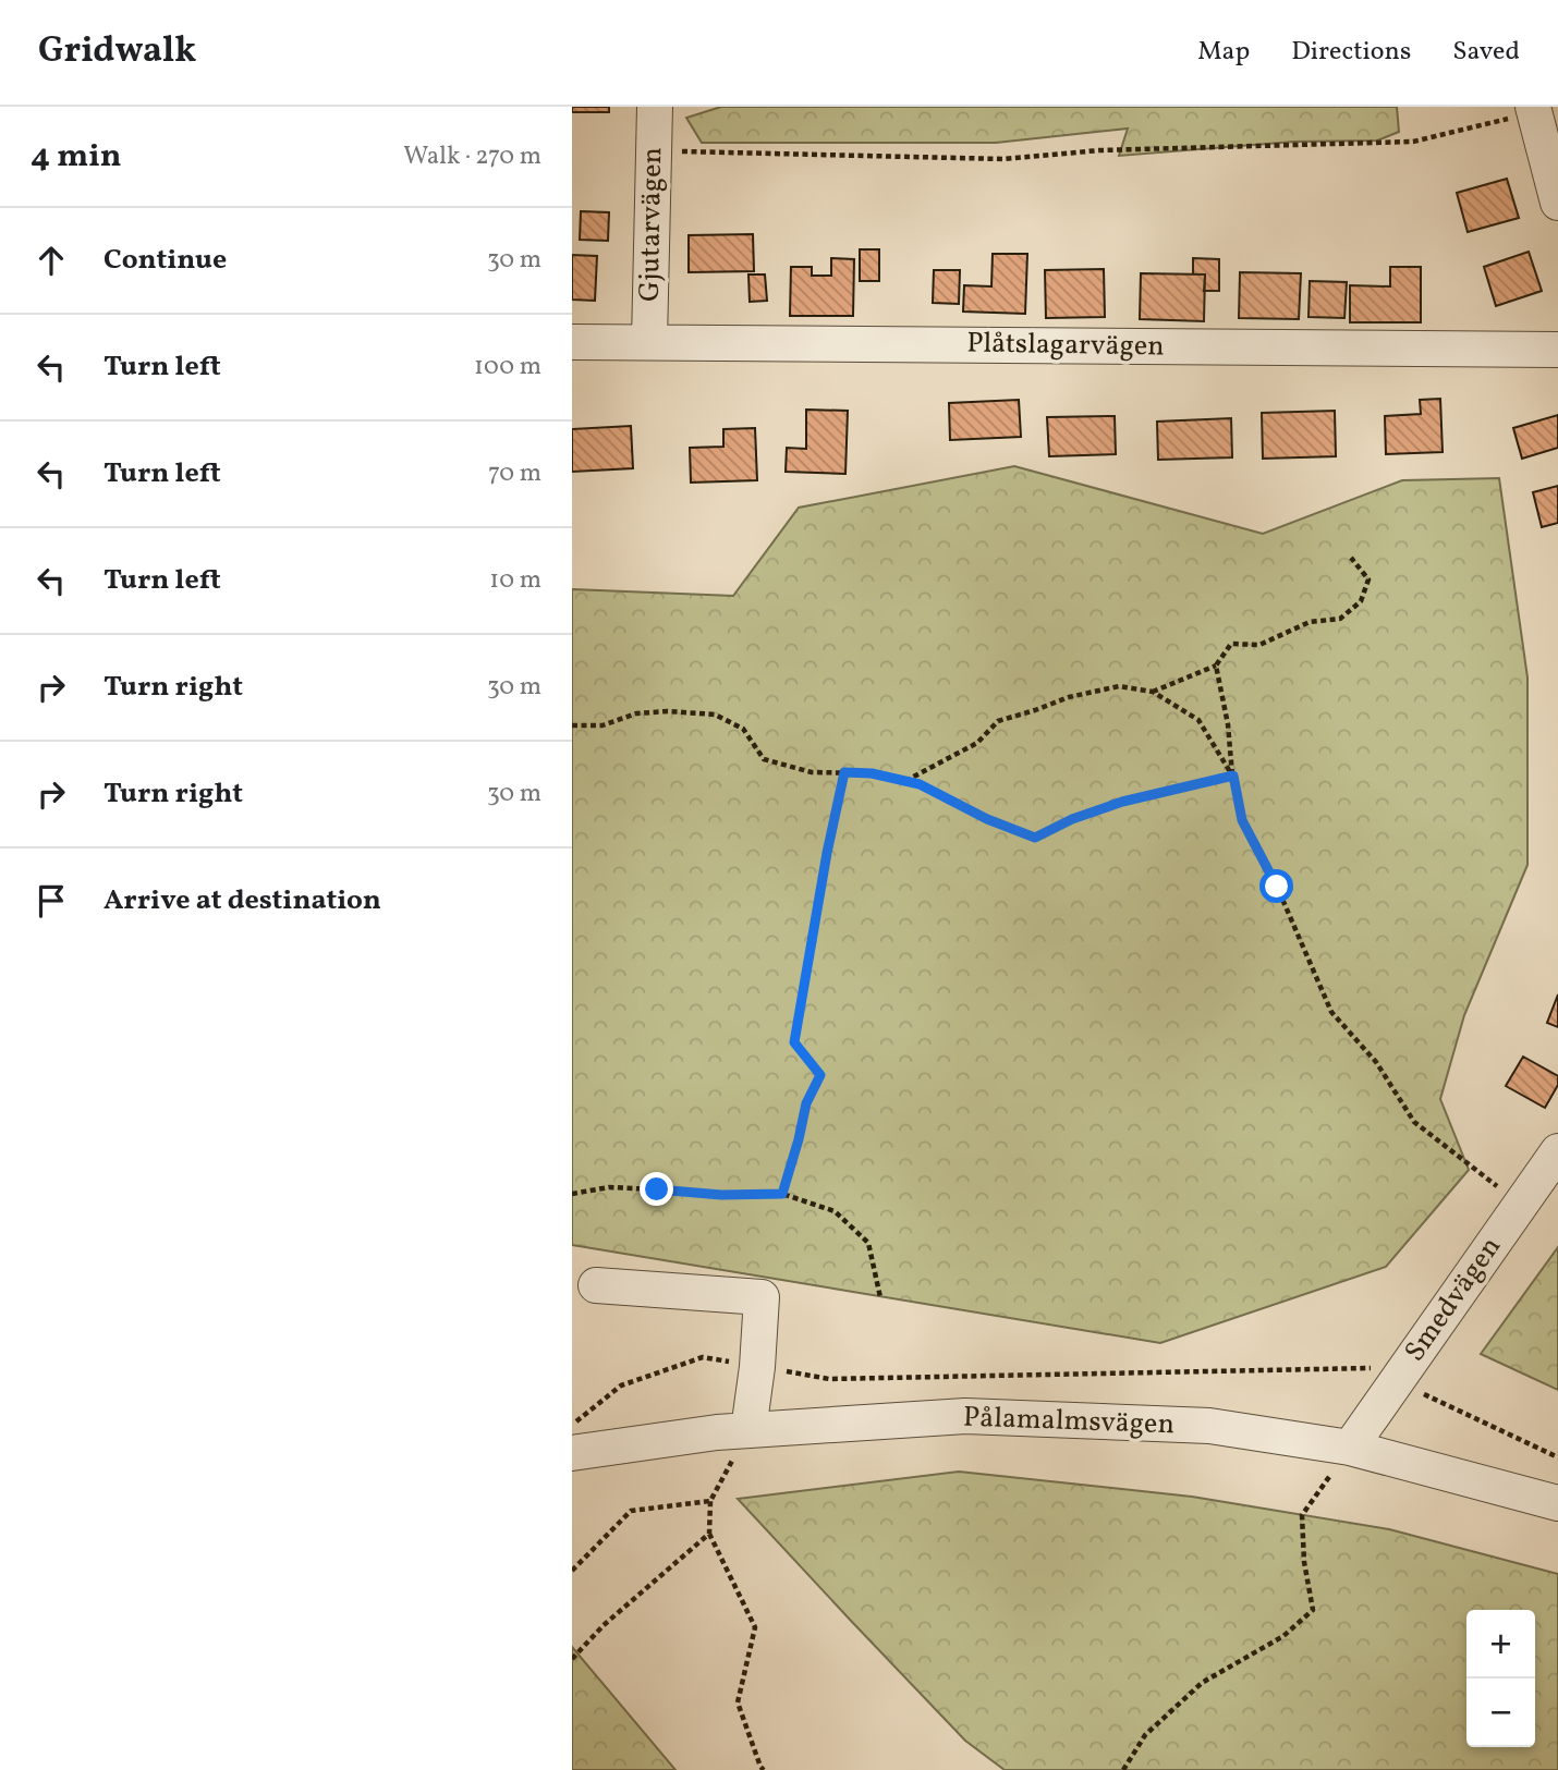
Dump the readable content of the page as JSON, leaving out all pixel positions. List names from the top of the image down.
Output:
{
  "streets": {
    "street": [
      "Gjutarvägen",
      "Plåtslagarvägen",
      "Smedvägen",
      "Pålamalmsvägen"
    ]
  },
  "crossings": [
    ["Gjutarvägen", "Plåtslagarvägen"],
    ["Smedvägen", "Pålamalmsvägen"]
  ],
  "page": {
    "header": "Gridwalk",
    "nav": ["Map", "Directions", "Saved"],
    "heading": ["4 min", "Walk · 270 m"],
    "list": [
      ["Continue", "30 m"],
      ["Turn left", "100 m"],
      ["Turn left", "70 m"],
      ["Turn left", "10 m"],
      ["Turn right", "30 m"],
      ["Turn right", "30 m"],
      "Arrive at destination"
    ],
    "map_buttons": ["+", "−"]
  }
}
